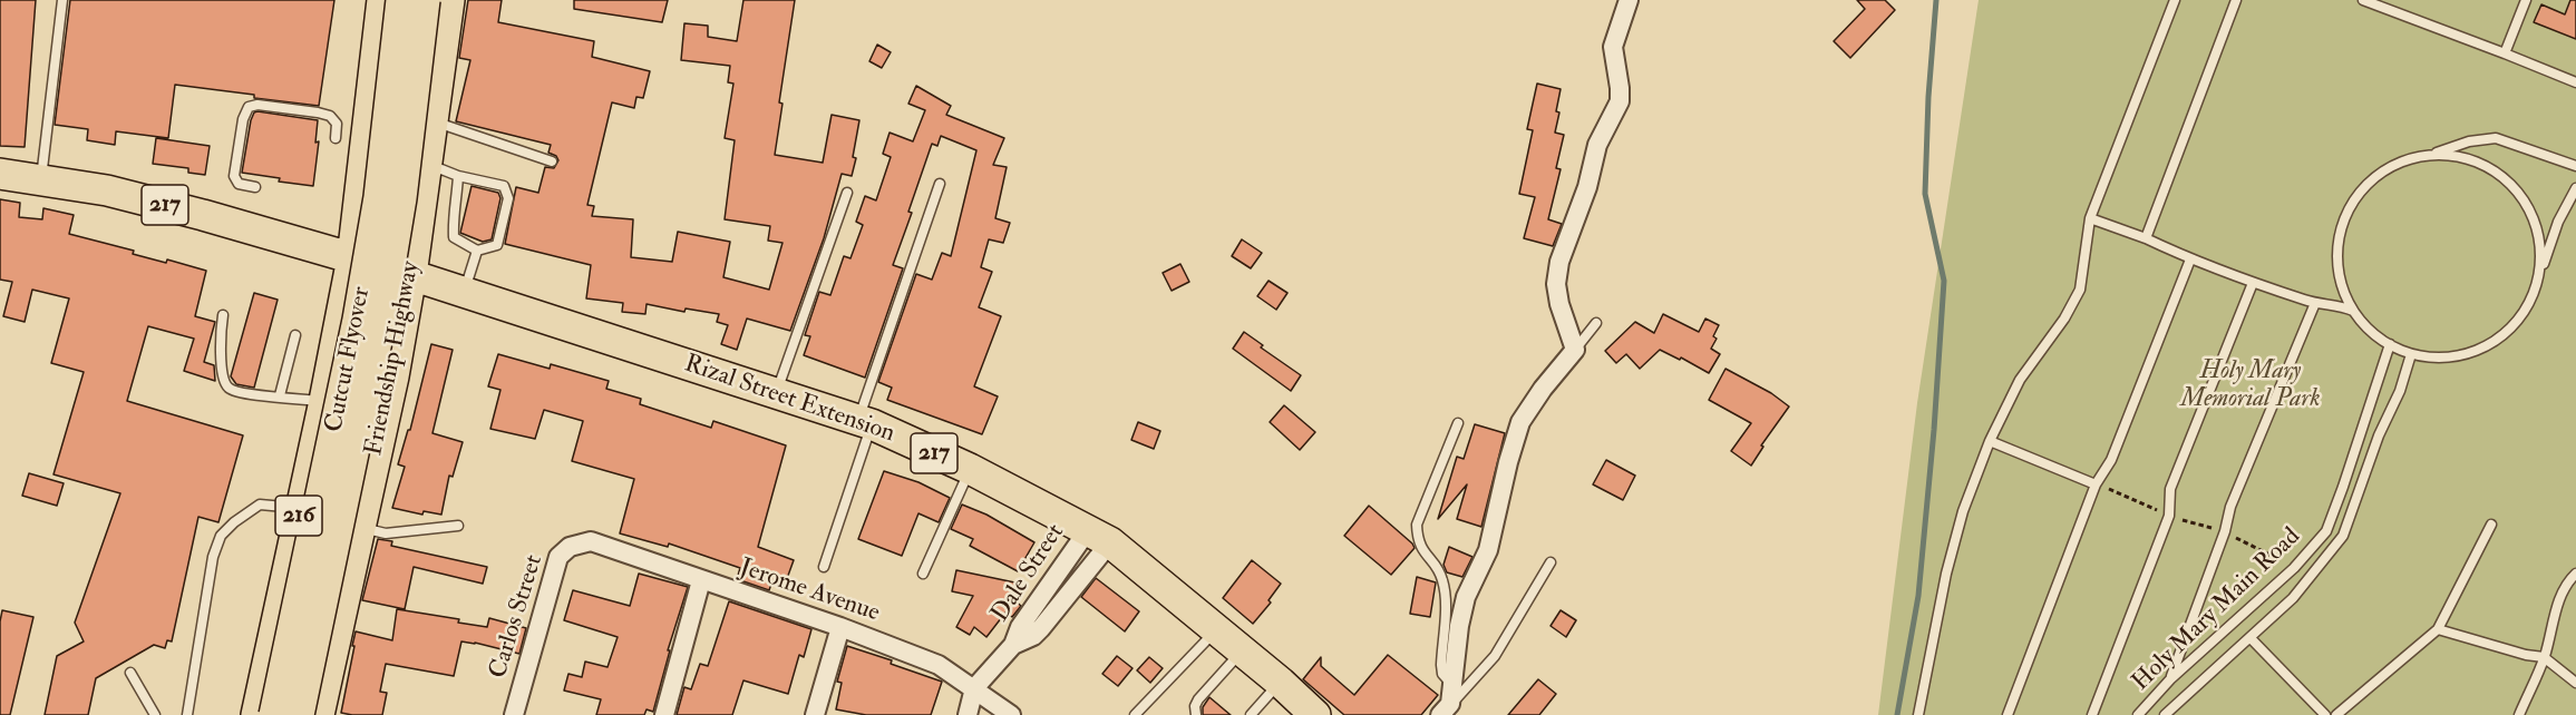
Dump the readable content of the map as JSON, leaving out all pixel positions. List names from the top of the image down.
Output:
{
  "streets": {
    "main road": [
      "217",
      "Friendship Highway",
      "Cutcut Flyover",
      "Rizal Street Extension",
      "216"
    ],
    "street": ["Dale Street", "Jerome Avenue", "Carlos Street"],
    "lane": ["Holy Mary Main Road"]
  },
  "crossings": [
    ["217", "Rizal Street Extension"],
    ["217", "216"],
    ["Friendship Highway", "Rizal Street Extension"],
    ["Rizal Street Extension", "216"],
    ["Rizal Street Extension", "Dale Street"],
    ["Dale Street", "Jerome Avenue"],
    ["Jerome Avenue", "Carlos Street"]
  ],
  "parks": ["Holy Mary Memorial Park"]
}
